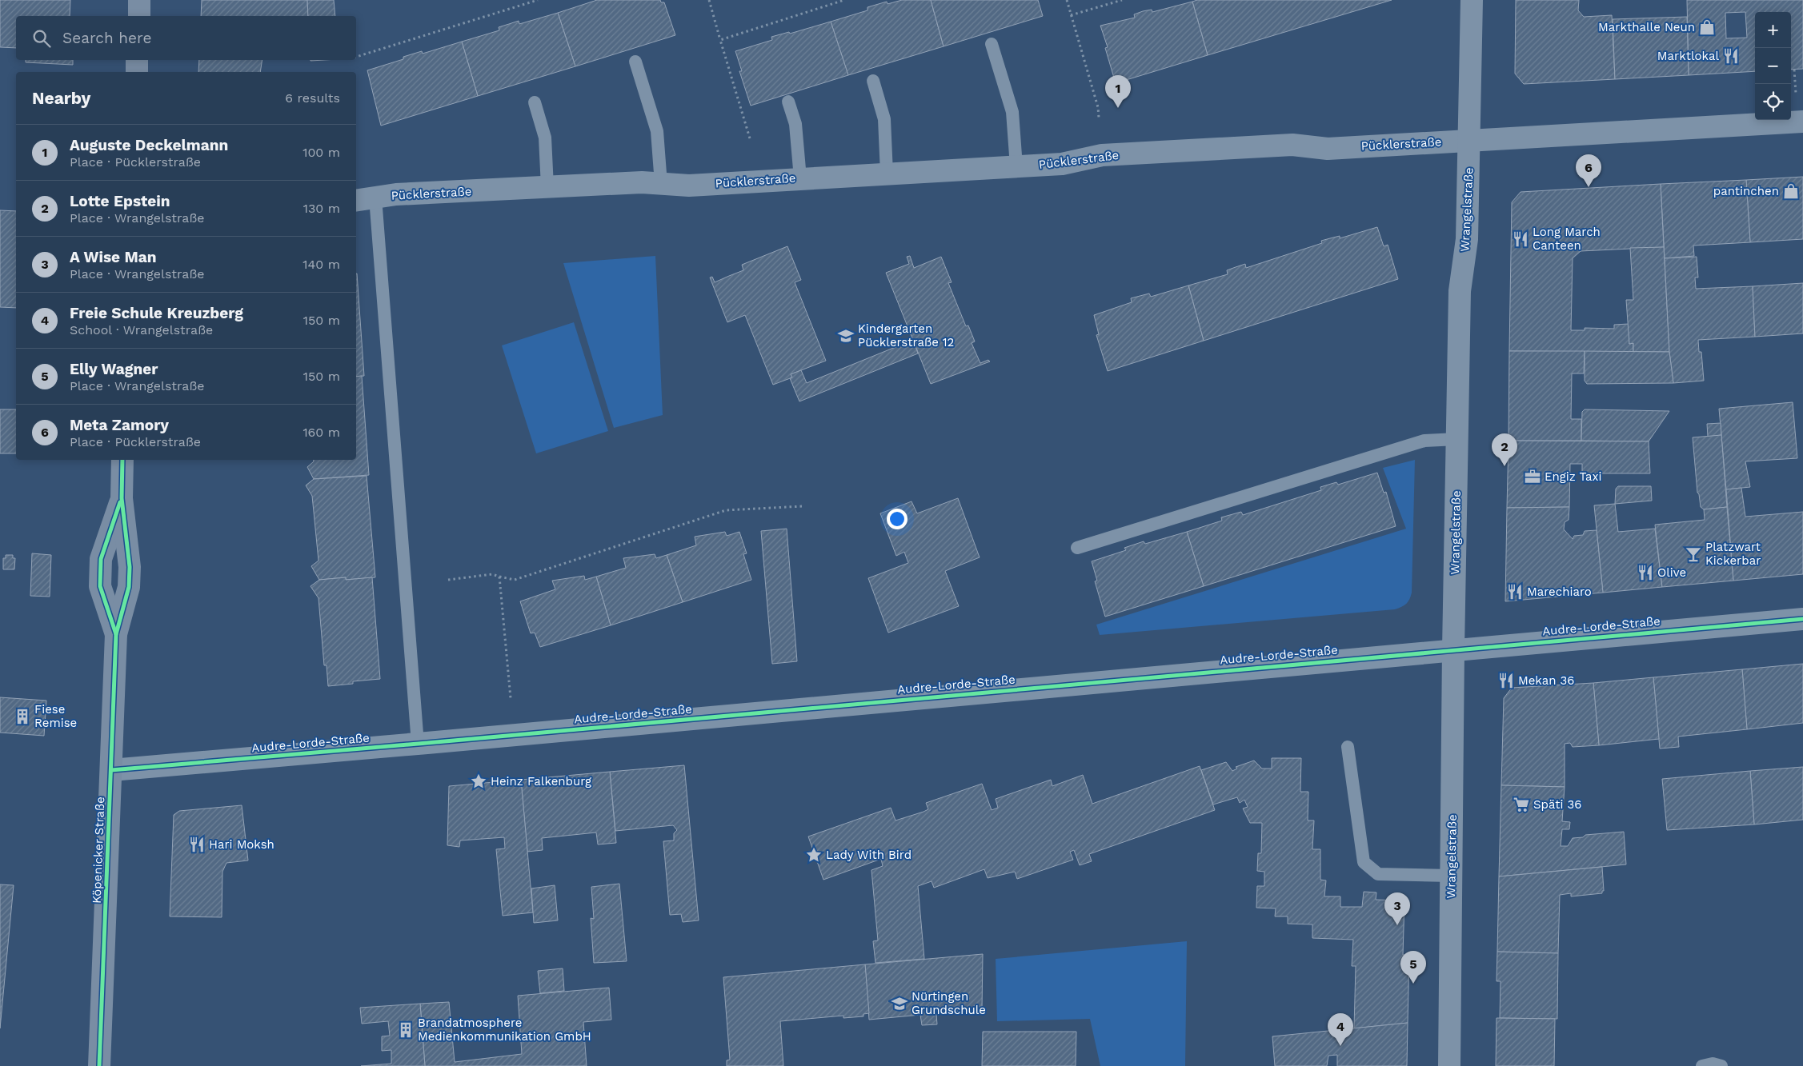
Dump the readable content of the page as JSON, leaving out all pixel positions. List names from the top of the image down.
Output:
{
  "streets": {
    "main road": ["Köpenicker Straße"],
    "street": ["Pücklerstraße", "Wrangelstraße", "Audre-Lorde-Straße"]
  },
  "crossings": [
    ["Pücklerstraße", "Wrangelstraße"],
    ["Wrangelstraße", "Audre-Lorde-Straße"],
    ["Audre-Lorde-Straße", "Köpenicker Straße"]
  ],
  "places": {
    "shop": ["Markthalle Neun", "pantinchen"],
    "restaurant": [
      "Marktlokal",
      "Long March Canteen",
      "Olive",
      "Marechiaro",
      "Mekan 36",
      "Hari Moksh"
    ],
    "school or university": ["Kindergarten Pücklerstraße 12", "Nürtingen Grundschule"],
    "office": ["Engiz Taxi"],
    "bar": ["Platzwart Kickerbar"],
    "building": ["Fiese Remise", "Brandatmosphere Medienkommunikation GmbH"],
    "place": ["Heinz Falkenburg", "Lady With Bird"],
    "supermarket": ["Späti 36"]
  },
  "page": {
    "map_buttons": ["+", "−"],
    "search": "Search here",
    "heading": ["Nearby", "6 results"],
    "pins": [
      "1",
      "6",
      "2",
      "3",
      "5",
      "4"
    ],
    "list": [
      {
        "mark": "1",
        "name": "Auguste Deckelmann",
        "note": "Place · Pücklerstraße",
        "value": "100 m"
      },
      {
        "mark": "2",
        "name": "Lotte Epstein",
        "note": "Place · Wrangelstraße",
        "value": "130 m"
      },
      {
        "mark": "3",
        "name": "A Wise Man",
        "note": "Place · Wrangelstraße",
        "value": "140 m"
      },
      {
        "mark": "4",
        "name": "Freie Schule Kreuzberg",
        "note": "School · Wrangelstraße",
        "value": "150 m"
      },
      {
        "mark": "5",
        "name": "Elly Wagner",
        "note": "Place · Wrangelstraße",
        "value": "150 m"
      },
      {
        "mark": "6",
        "name": "Meta Zamory",
        "note": "Place · Pücklerstraße",
        "value": "160 m"
      }
    ]
  }
}
